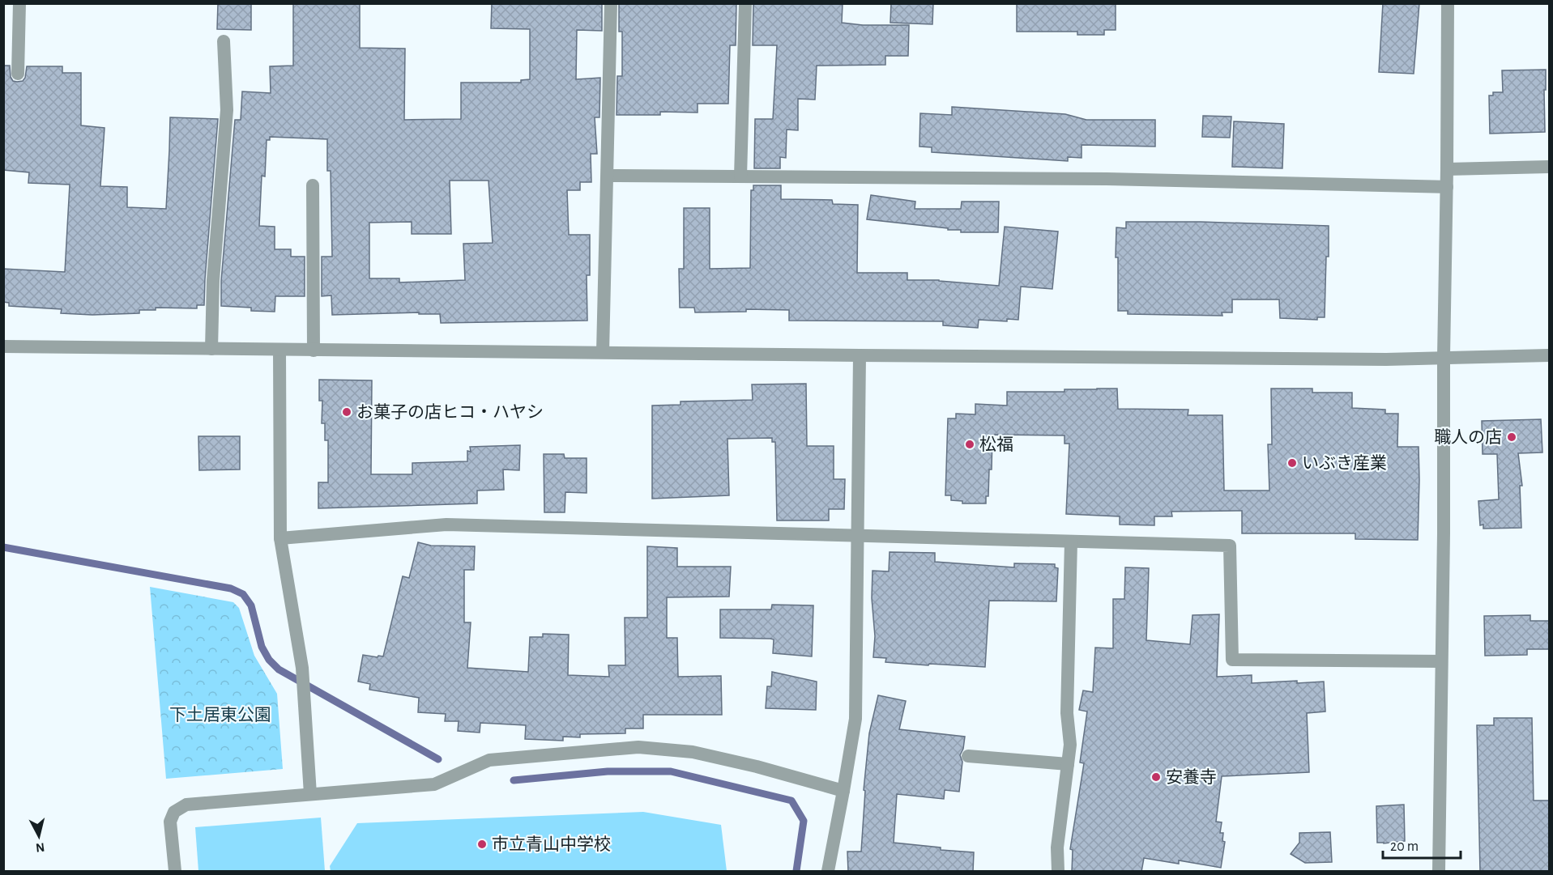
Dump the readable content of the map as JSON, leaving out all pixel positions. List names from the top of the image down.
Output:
{
  "parks": ["下土居東公園"],
  "places": [
    "お菓子の店ヒコ・ハヤシ",
    "職人の店",
    "松福",
    "いぶき産業",
    "安養寺",
    "市立青山中学校"
  ],
  "scale_bar": "20 m",
  "north": "bottom"
}
